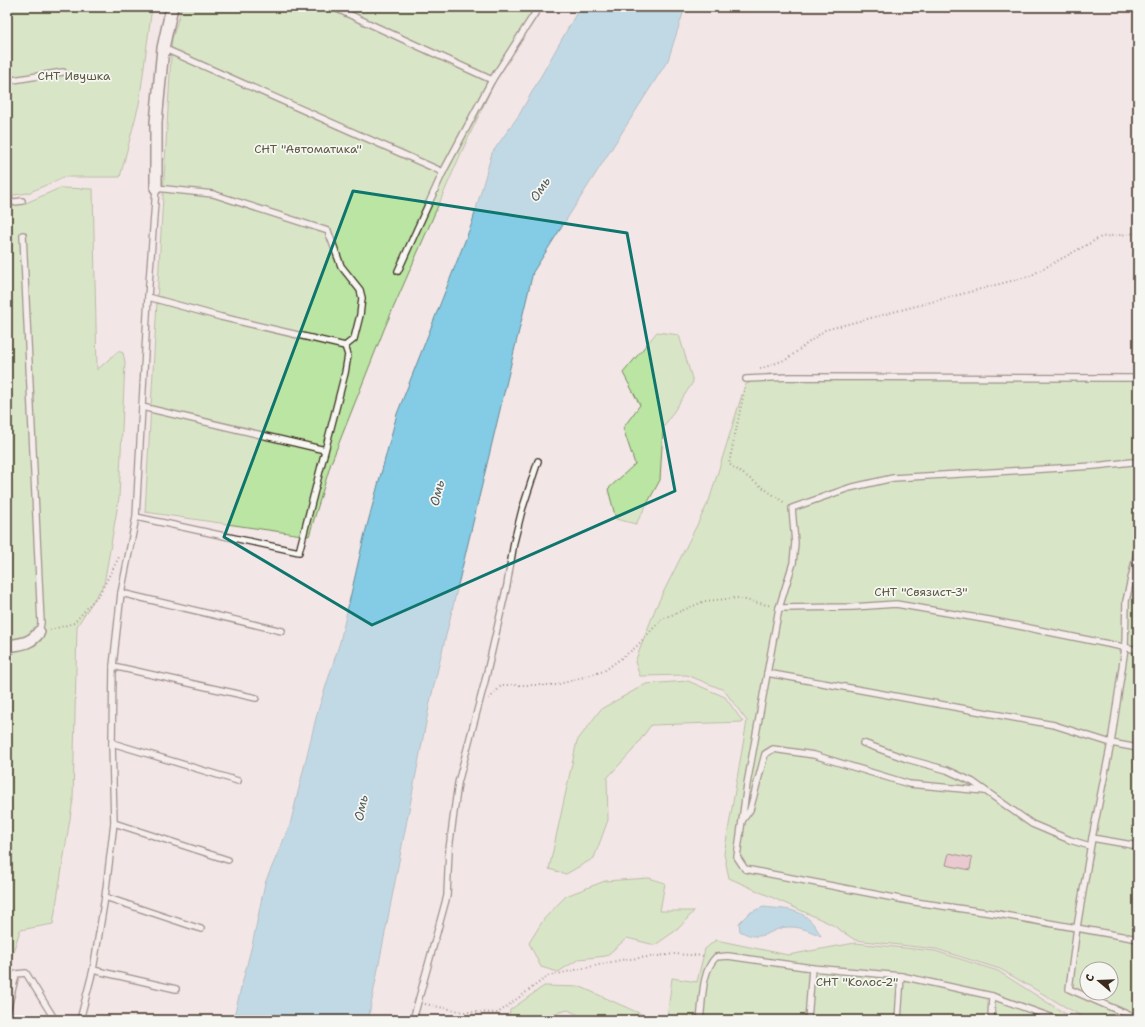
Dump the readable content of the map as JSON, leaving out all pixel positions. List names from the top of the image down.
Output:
{
  "water": ["Омь"],
  "parks": [
    "СНТ Ивушка",
    "СНТ \"Автоматика\"",
    "СНТ \"Связист-3\"",
    "СНТ \"Колос-2\""
  ],
  "north": "left"
}
